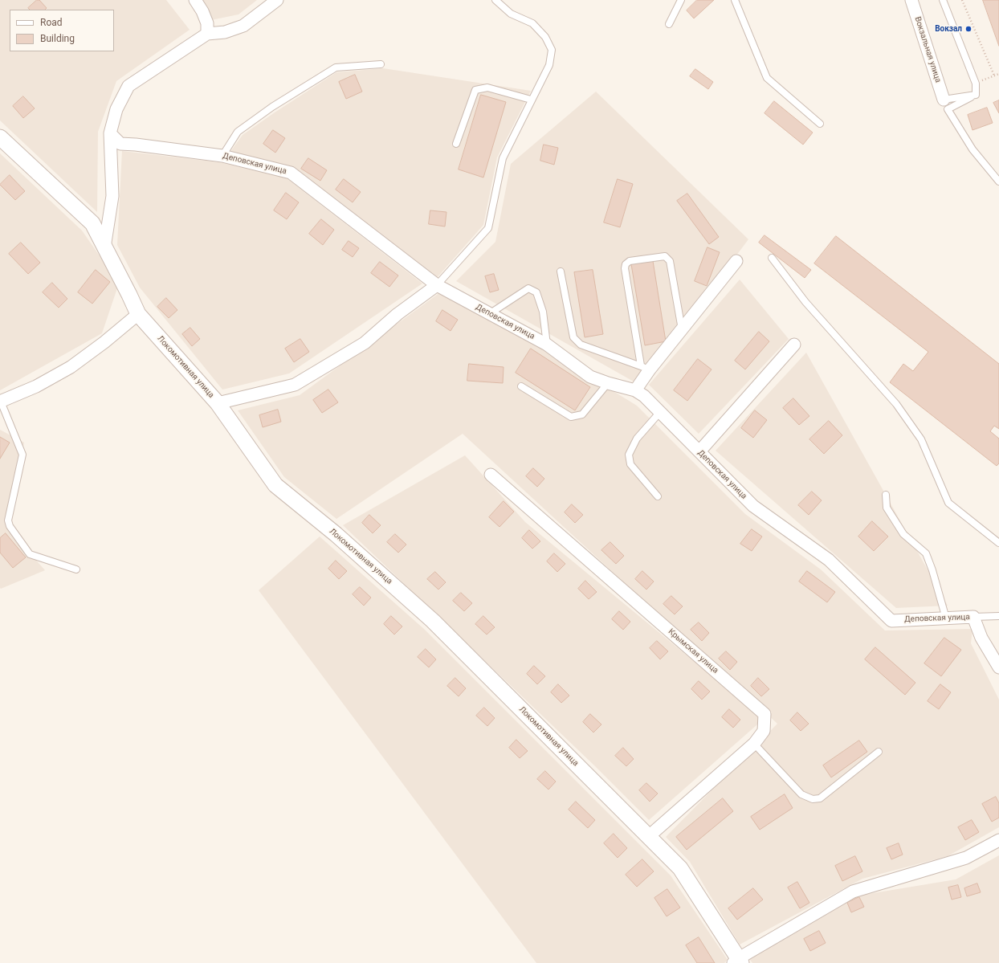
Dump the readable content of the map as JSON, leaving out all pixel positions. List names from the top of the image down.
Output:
{
  "streets": {
    "street": [
      "Вокзальная улица",
      "Деповская улица",
      "Локомотивная улица",
      "Крымская улица"
    ]
  },
  "crossings": [
    ["Локомотивная улица", "Крымская улица"]
  ],
  "places": ["Вокзал"],
  "legend": ["Road", "Building"]
}
